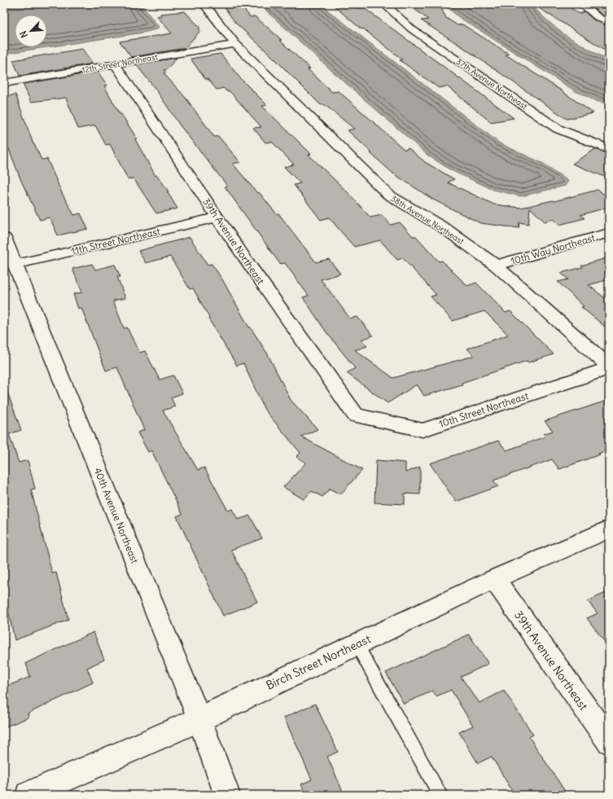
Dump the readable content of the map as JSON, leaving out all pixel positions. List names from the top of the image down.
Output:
{
  "streets": {
    "street": [
      "12th Street Northeast",
      "37th Avenue Northeast",
      "38th Avenue Northeast",
      "11th Street Northeast",
      "39th Avenue Northeast",
      "10th Way Northeast",
      "10th Street Northeast",
      "40th Avenue Northeast",
      "Birch Street Northeast"
    ]
  },
  "crossings": [
    ["12th Street Northeast", "38th Avenue Northeast"],
    ["12th Street Northeast", "39th Avenue Northeast"],
    ["38th Avenue Northeast", "10th Way Northeast"],
    ["38th Avenue Northeast", "10th Street Northeast"],
    ["11th Street Northeast", "39th Avenue Northeast"],
    ["11th Street Northeast", "40th Avenue Northeast"],
    ["39th Avenue Northeast", "10th Street Northeast"],
    ["39th Avenue Northeast", "Birch Street Northeast"],
    ["40th Avenue Northeast", "Birch Street Northeast"]
  ],
  "north": "bottom left"
}
